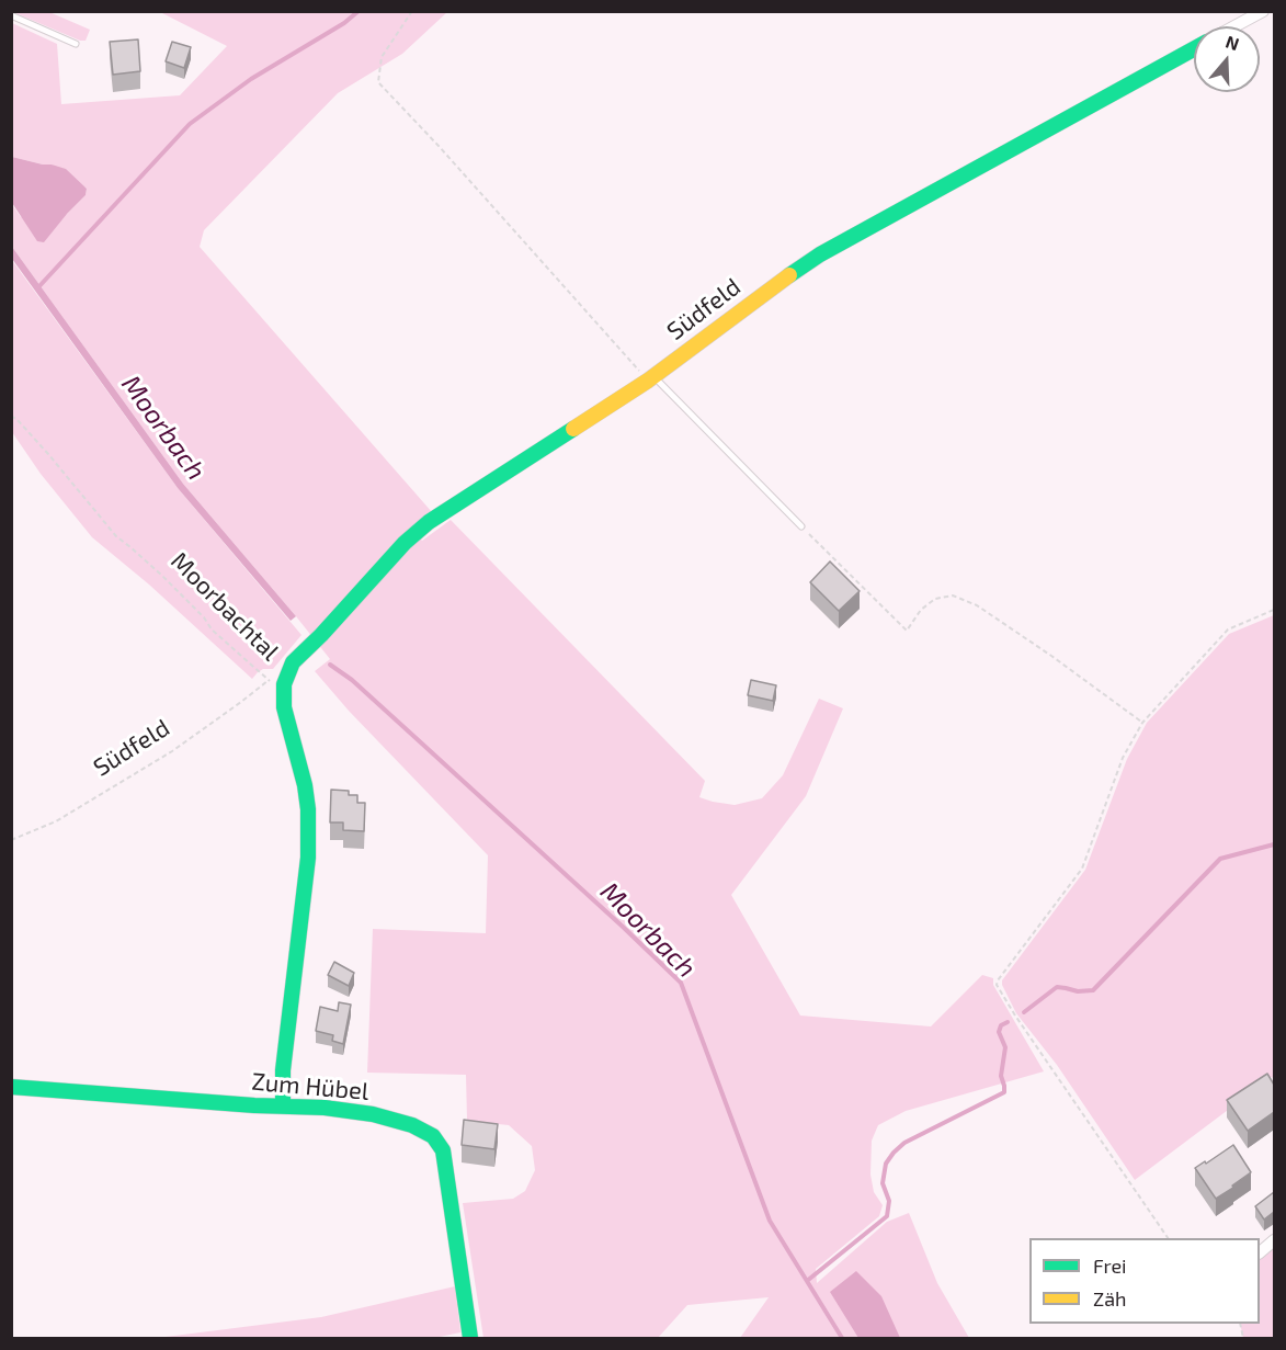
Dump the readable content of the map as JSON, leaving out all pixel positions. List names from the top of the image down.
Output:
{
  "streets": {
    "street": ["Südfeld", "Moorbachtal", "Zum Hübel"]
  },
  "crossings": [
    ["Südfeld", "Moorbachtal"],
    ["Moorbachtal", "Zum Hübel"]
  ],
  "water": ["Moorbach"],
  "legend": ["Frei", "Zäh"],
  "north": "top"
}
